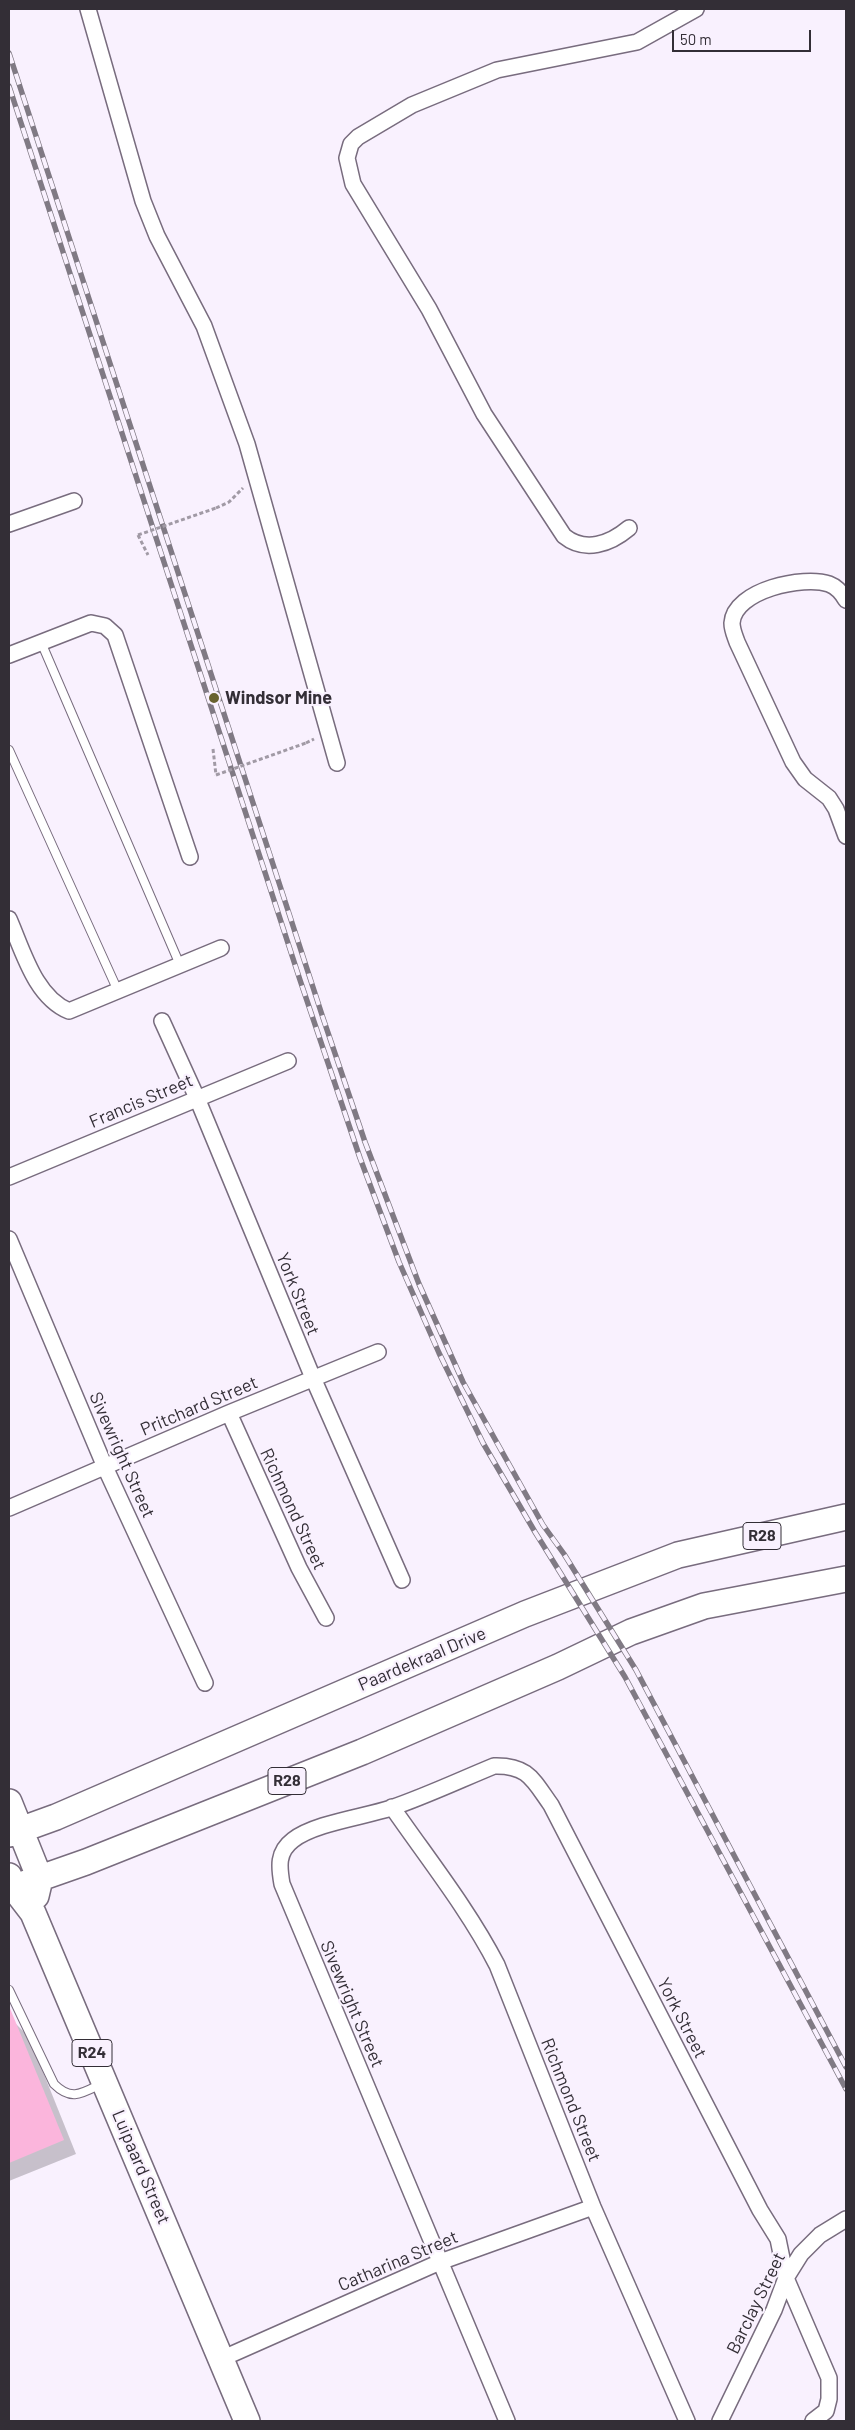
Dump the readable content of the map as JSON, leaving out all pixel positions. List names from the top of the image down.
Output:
{
  "streets": {
    "main road": [
      "R28",
      "Paardekraal Drive",
      "R24",
      "Luipaard Street"
    ],
    "street": [
      "Francis Street",
      "York Street",
      "Pritchard Street",
      "Sivewright Street",
      "Richmond Street",
      "Catharina Street",
      "Barclay Street"
    ]
  },
  "crossings": [
    ["Francis Street", "York Street"],
    ["York Street", "Pritchard Street"],
    ["York Street", "Sivewright Street"],
    ["York Street", "Barclay Street"],
    ["Pritchard Street", "Sivewright Street"],
    ["Pritchard Street", "Richmond Street"],
    ["Sivewright Street", "Richmond Street"],
    ["Sivewright Street", "Catharina Street"],
    ["Richmond Street", "Catharina Street"],
    ["R28", "Luipaard Street"],
    ["Luipaard Street", "Catharina Street"]
  ],
  "places": ["Windsor Mine"],
  "scale_bar": "50 m"
}
